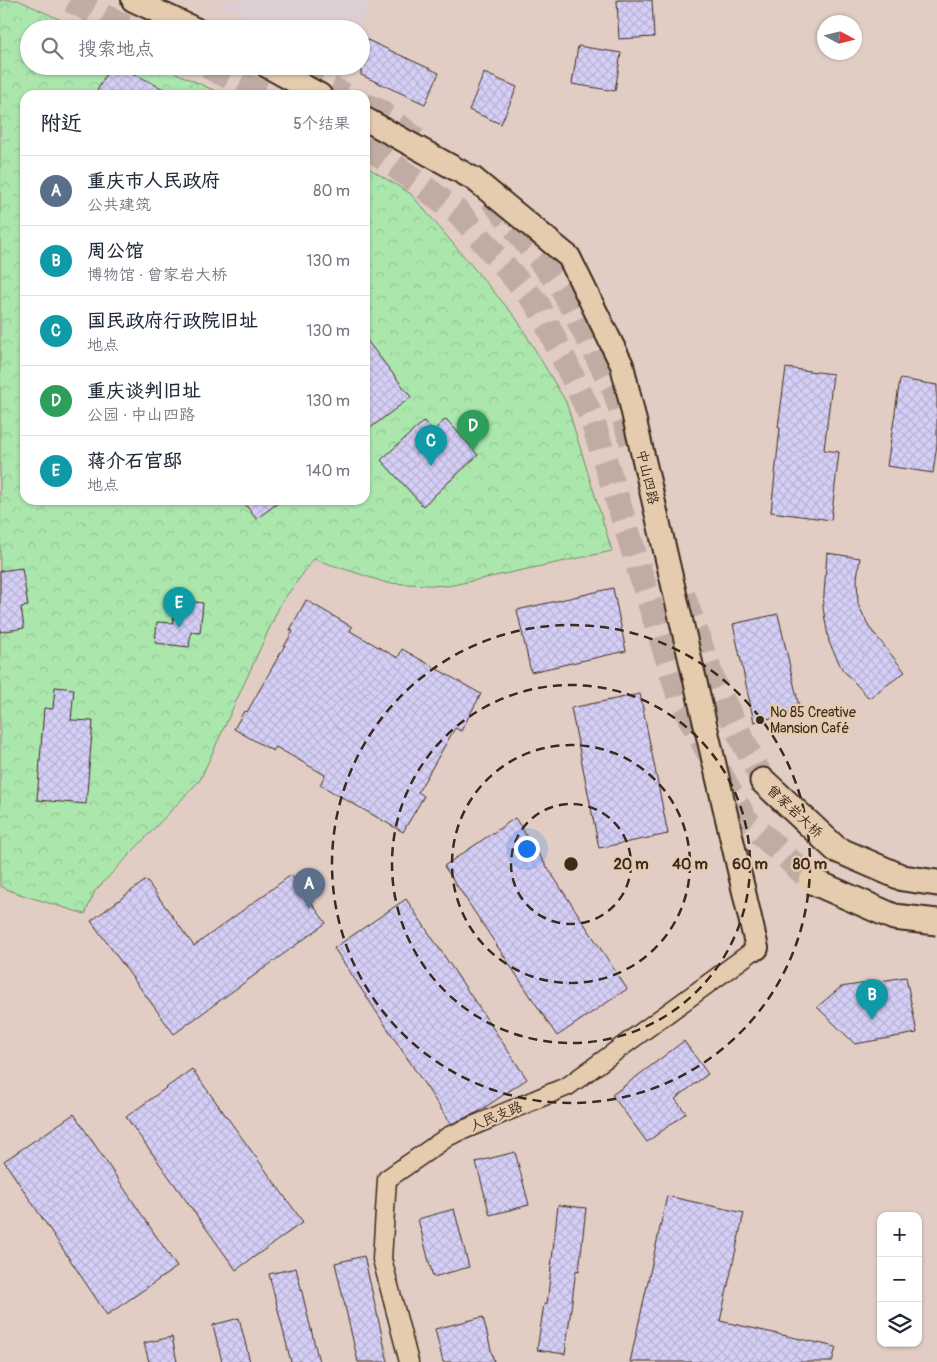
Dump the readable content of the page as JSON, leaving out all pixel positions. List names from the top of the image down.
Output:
{
  "streets": {
    "main road": ["曾家岩大桥"],
    "street": ["中山四路", "人民支路"]
  },
  "crossings": [
    ["中山四路", "人民支路"]
  ],
  "places": ["No 85 Creative Mansion Café"],
  "north": "right",
  "page": {
    "search": "搜索地点",
    "heading": ["附近", "5个结果"],
    "list": [
      {
        "mark": "A",
        "name": "重庆市人民政府",
        "note": "公共建筑",
        "value": "80 m"
      },
      {
        "mark": "B",
        "name": "周公馆",
        "note": "博物馆 · 曾家岩大桥",
        "value": "130 m"
      },
      {
        "mark": "C",
        "name": "国民政府行政院旧址",
        "note": "地点",
        "value": "130 m"
      },
      {
        "mark": "D",
        "name": "重庆谈判旧址",
        "note": "公园 · 中山四路",
        "value": "130 m"
      },
      {
        "mark": "E",
        "name": "蒋介石官邸",
        "note": "地点",
        "value": "140 m"
      }
    ],
    "pins": [
      "D",
      "C",
      "E",
      "A",
      "B"
    ],
    "map_buttons": ["+", "−"]
  },
  "rings": [
    "20 m",
    "40 m",
    "60 m",
    "80 m"
  ]
}
